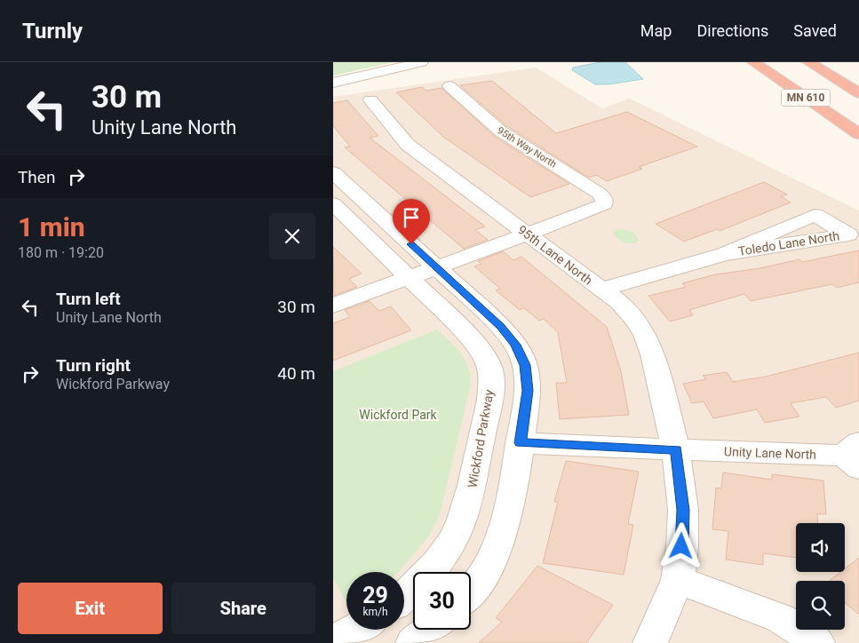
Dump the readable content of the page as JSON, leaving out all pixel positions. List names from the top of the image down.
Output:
{
  "streets": {
    "highway": ["MN 610"],
    "street": [
      "95th Way North",
      "Toledo Lane North",
      "95th Lane North",
      "Wickford Parkway",
      "Unity Lane North"
    ]
  },
  "crossings": [
    ["95th Way North", "95th Lane North"],
    ["Toledo Lane North", "95th Lane North"],
    ["95th Lane North", "Unity Lane North"]
  ],
  "parks": ["Wickford Park"],
  "page": {
    "header": "Turnly",
    "nav": ["Map", "Directions", "Saved"],
    "turn": ["30 m", "Unity Lane North"],
    "then": "Then",
    "heading": ["1 min", "180 m · 19:20"],
    "list": [
      {
        "name": "Turn left",
        "note": "Unity Lane North",
        "value": "30 m"
      },
      {
        "name": "Turn right",
        "note": "Wickford Parkway",
        "value": "40 m"
      }
    ],
    "speed": "29 km/h",
    "limit": "30",
    "buttons": ["Exit", "Share"]
  }
}
